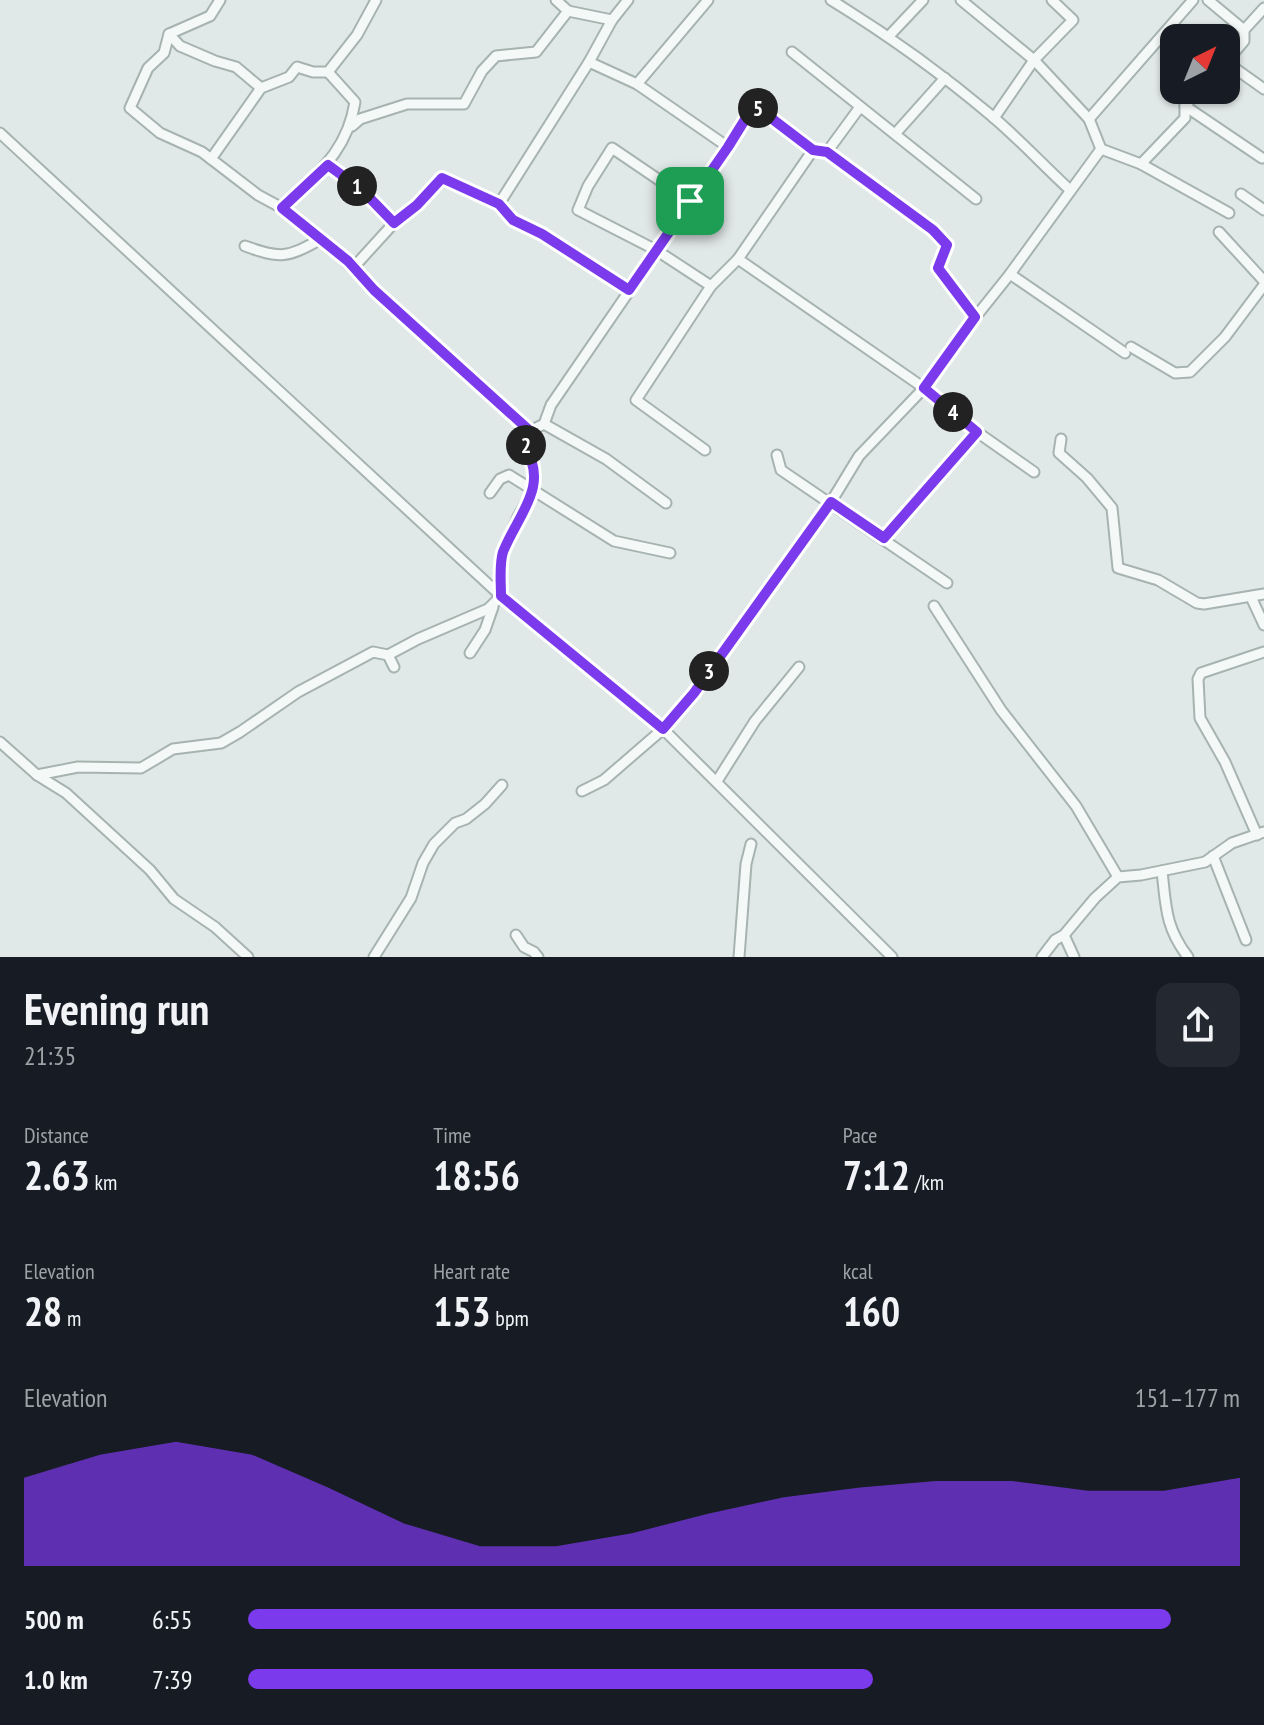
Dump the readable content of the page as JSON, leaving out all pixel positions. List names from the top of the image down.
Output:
{
  "north": "top right",
  "page": {
    "pins": [
      "5",
      "1",
      "4",
      "2",
      "3"
    ],
    "heading": ["Evening run", "21:35"],
    "stats": [
      ["Distance", "2.63 km"],
      ["Time", "18:56"],
      ["Pace", "7:12 /km"],
      ["Elevation", "28 m"],
      ["Heart rate", "153 bpm"],
      ["kcal", "160"]
    ],
    "chart": ["Elevation", "151–177 m"],
    "list": [
      {
        "name": "500 m",
        "note": "6:55"
      },
      {
        "name": "1.0 km",
        "note": "7:39"
      }
    ]
  }
}
